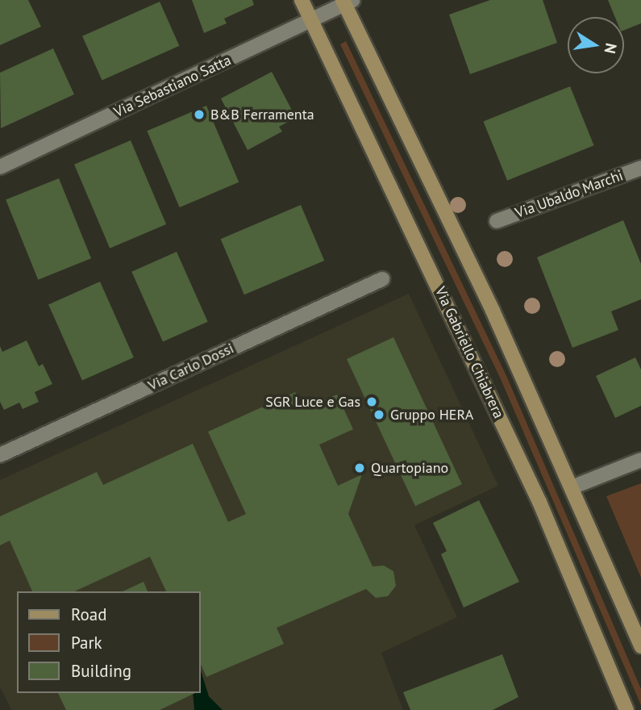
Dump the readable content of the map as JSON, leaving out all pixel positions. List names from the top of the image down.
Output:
{
  "streets": {
    "street": [
      "Via Sebastiano Satta",
      "Via Ubaldo Marchi",
      "Via Gabriello Chiabrera",
      "Via Carlo Dossi"
    ]
  },
  "crossings": [
    ["Via Sebastiano Satta", "Via Gabriello Chiabrera"]
  ],
  "places": [
    "B&B Ferramenta",
    "SGR Luce e Gas",
    "Gruppo HERA",
    "Quartopiano"
  ],
  "legend": ["Road", "Park", "Building"],
  "north": "right"
}
